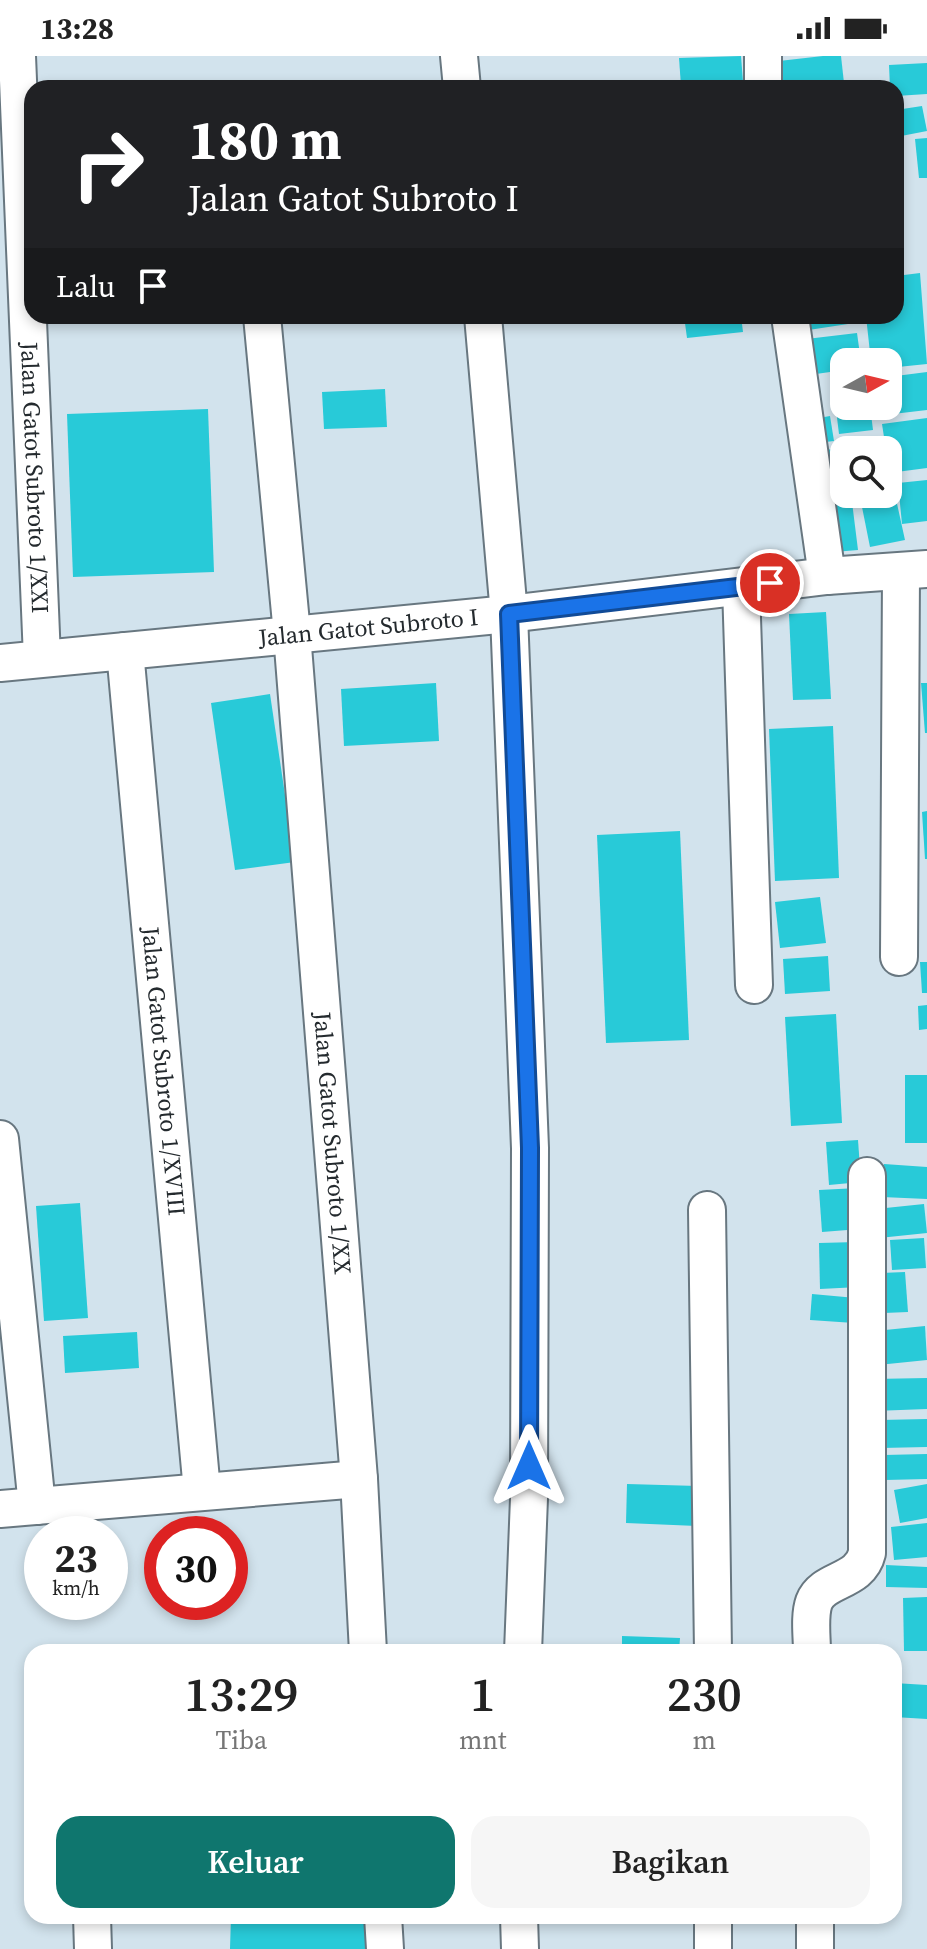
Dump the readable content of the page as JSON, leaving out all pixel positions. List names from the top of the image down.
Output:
{
  "streets": {
    "street": [
      "Jalan Gatot Subroto 1/XXI",
      "Jalan Gatot Subroto I",
      "Jalan Gatot Subroto 1/XVIII",
      "Jalan Gatot Subroto 1/XX"
    ]
  },
  "crossings": [
    ["Jalan Gatot Subroto 1/XXI", "Jalan Gatot Subroto I"],
    ["Jalan Gatot Subroto I", "Jalan Gatot Subroto 1/XVIII"],
    ["Jalan Gatot Subroto I", "Jalan Gatot Subroto 1/XX"]
  ],
  "north": "right",
  "page": {
    "status": "13:28",
    "turn": ["180 m", "Jalan Gatot Subroto I"],
    "then": "Lalu",
    "speed": "23 km/h",
    "limit": "30",
    "eta": [
      "13:29",
      "Tiba",
      "1",
      "mnt",
      "230",
      "m"
    ],
    "buttons": ["Keluar", "Bagikan"]
  }
}
